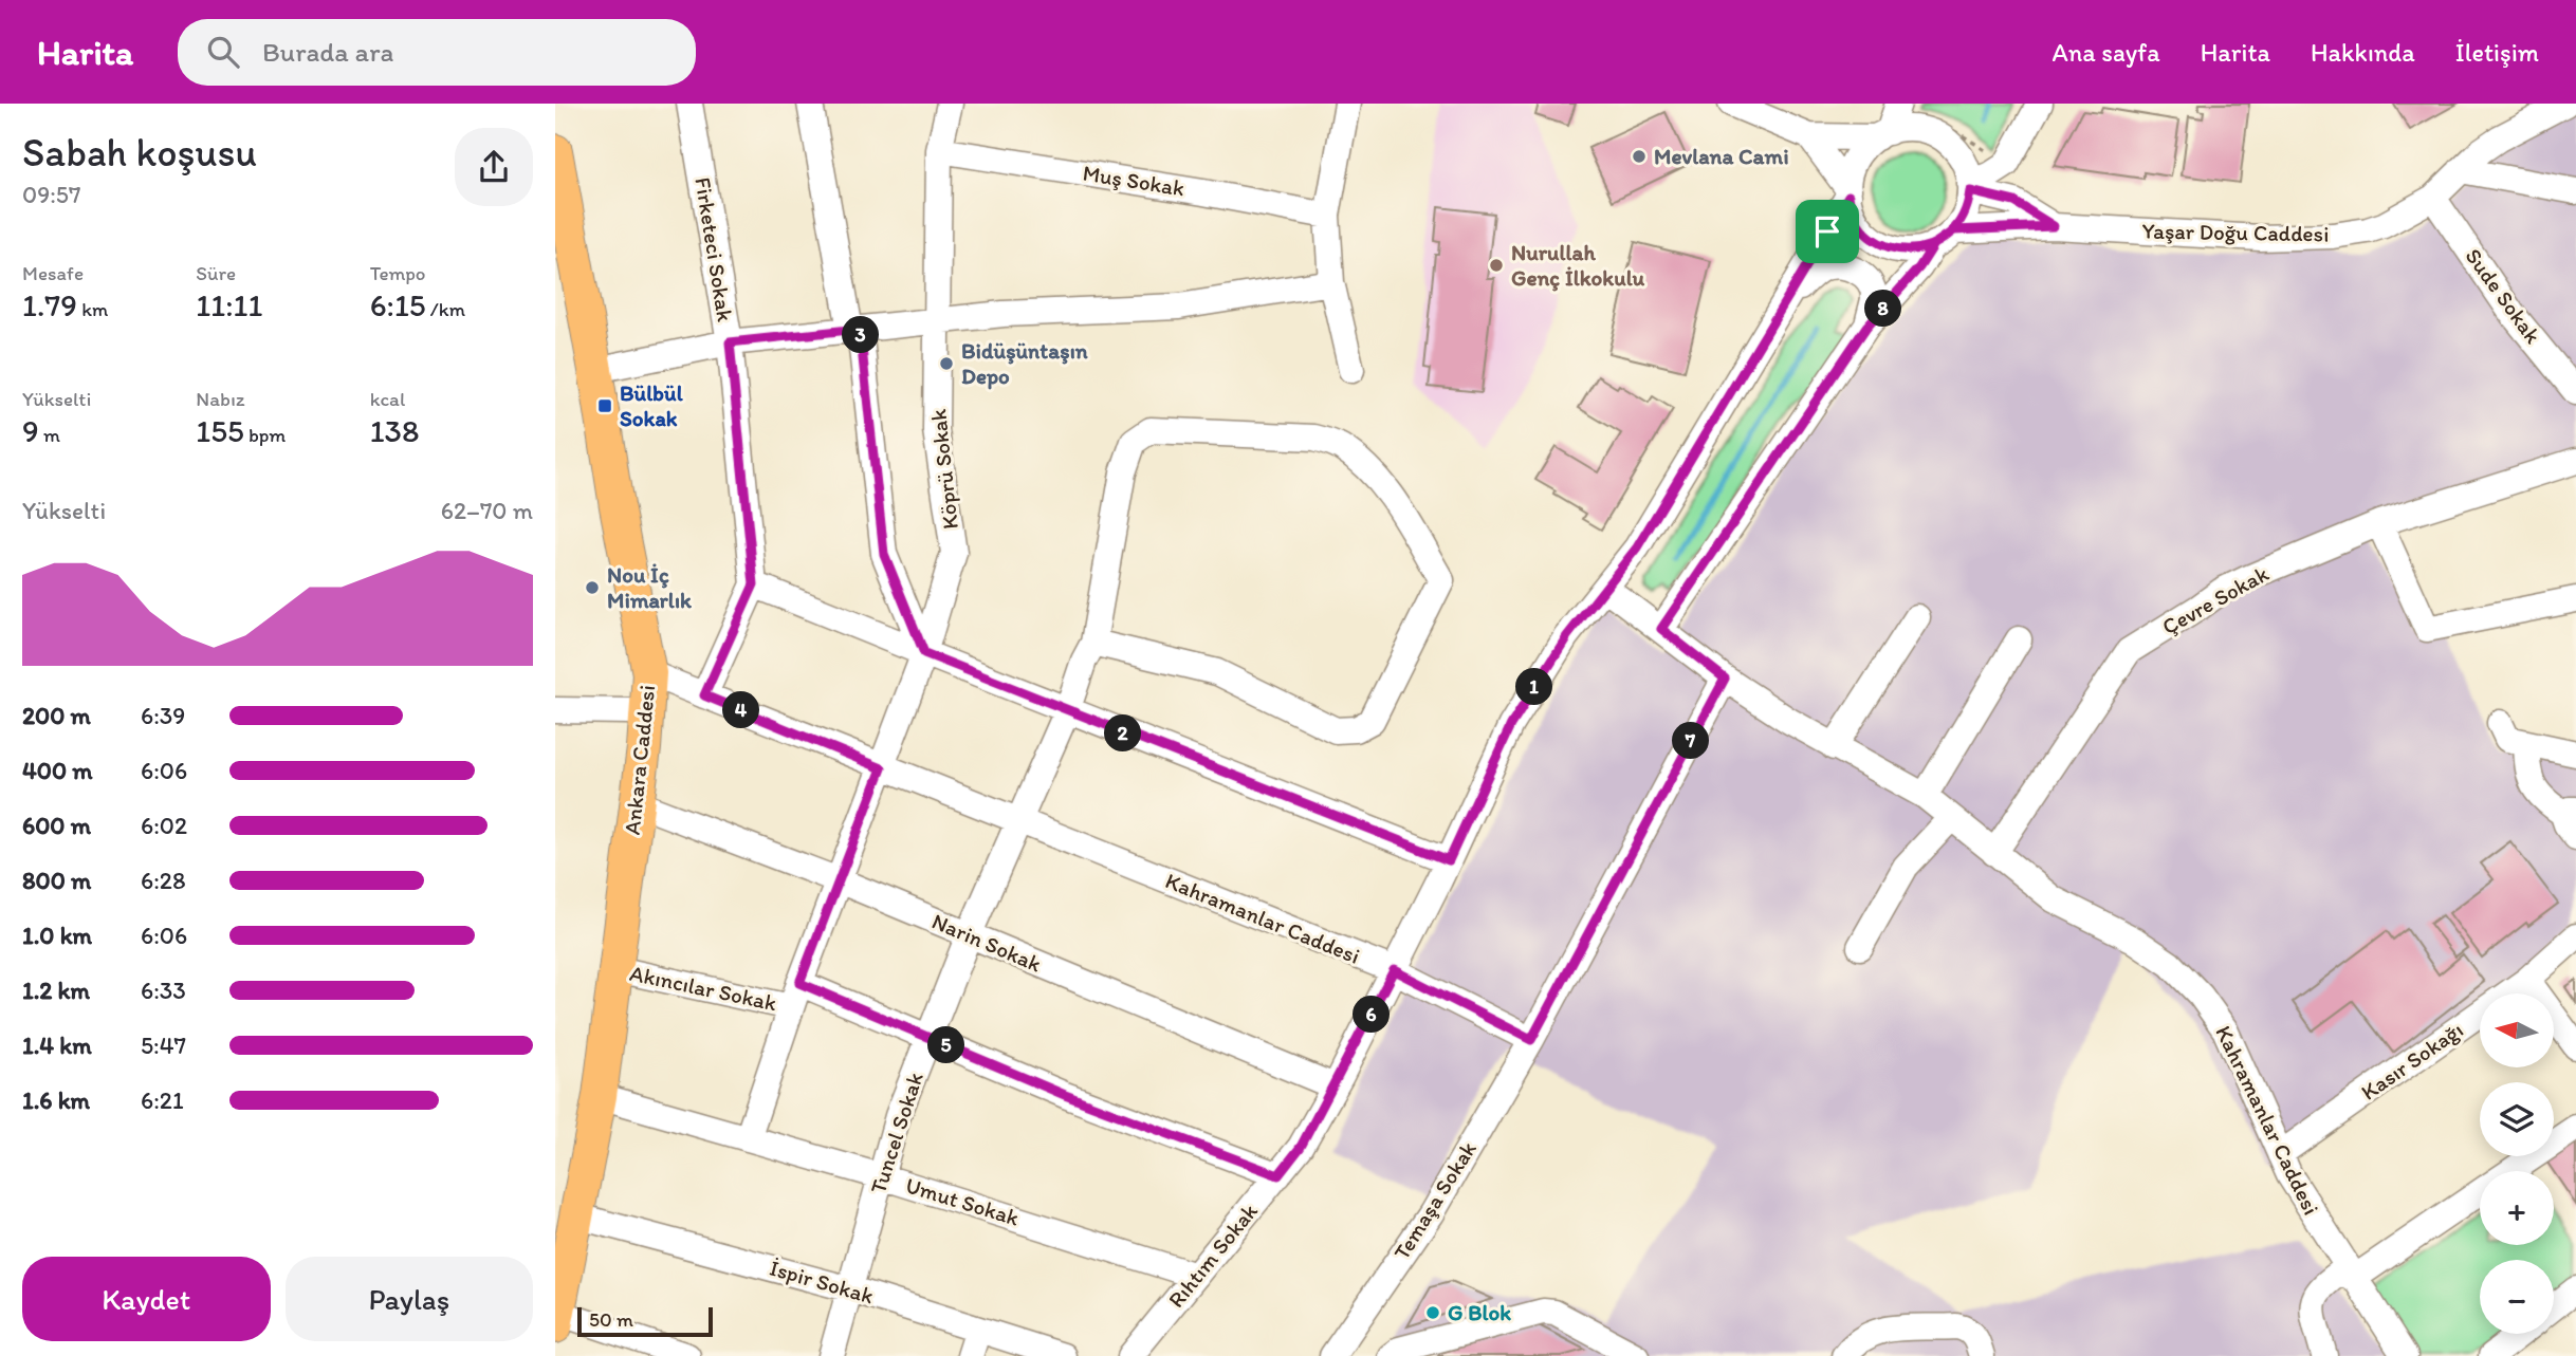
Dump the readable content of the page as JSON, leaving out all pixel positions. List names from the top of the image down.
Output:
{
  "streets": {
    "main road": ["Ankara Caddesi"],
    "street": [
      "Muş Sokak",
      "Yaşar Doğu Caddesi",
      "Firketeci Sokak",
      "Sude Sokak",
      "Köprü Sokak",
      "Çevre Sokak",
      "Kahramanlar Caddesi",
      "Narin Sokak",
      "Akıncılar Sokak",
      "Kasır Sokağı",
      "Tuncel Sokak",
      "Temaşa Sokak",
      "Umut Sokak",
      "Rıhtım Sokak",
      "İspir Sokak"
    ]
  },
  "crossings": [
    ["Muş Sokak", "Köprü Sokak"],
    ["Yaşar Doğu Caddesi", "Sude Sokak"],
    ["Yaşar Doğu Caddesi", "Rıhtım Sokak"],
    ["Firketeci Sokak", "Köprü Sokak"],
    ["Köprü Sokak", "Kahramanlar Caddesi"],
    ["Köprü Sokak", "Narin Sokak"],
    ["Köprü Sokak", "Akıncılar Sokak"],
    ["Köprü Sokak", "Umut Sokak"],
    ["Çevre Sokak", "Kahramanlar Caddesi"],
    ["Ankara Caddesi", "Kahramanlar Caddesi"],
    ["Ankara Caddesi", "Narin Sokak"],
    ["Ankara Caddesi", "Akıncılar Sokak"],
    ["Ankara Caddesi", "Umut Sokak"],
    ["Ankara Caddesi", "İspir Sokak"],
    ["Kahramanlar Caddesi", "Kasır Sokağı"],
    ["Kahramanlar Caddesi", "Tuncel Sokak"],
    ["Kahramanlar Caddesi", "Temaşa Sokak"],
    ["Kahramanlar Caddesi", "Rıhtım Sokak"],
    ["Narin Sokak", "Tuncel Sokak"],
    ["Narin Sokak", "Rıhtım Sokak"],
    ["Akıncılar Sokak", "Tuncel Sokak"],
    ["Akıncılar Sokak", "Rıhtım Sokak"],
    ["Tuncel Sokak", "Umut Sokak"],
    ["Tuncel Sokak", "İspir Sokak"],
    ["Umut Sokak", "Rıhtım Sokak"]
  ],
  "places": {
    "other": [
      "Mevlana Cami",
      "Nurullah Genç İlkokulu",
      "Bidüşüntaşın Depo",
      "Nou İç Mimarlık",
      "G Blok"
    ],
    "transit": ["Bülbül Sokak"]
  },
  "scale_bar": "50 m",
  "north": "left",
  "page": {
    "header": "Harita",
    "search": "Burada ara",
    "nav": [
      "Ana sayfa",
      "Harita",
      "Hakkında",
      "İletişim"
    ],
    "heading": ["Sabah koşusu", "09:57"],
    "stats": [
      ["Mesafe", "1.79 km"],
      ["Süre", "11:11"],
      ["Tempo", "6:15 /km"],
      ["Yükselti", "9 m"],
      ["Nabız", "155 bpm"],
      ["kcal", "138"]
    ],
    "pins": [
      "8",
      "3",
      "1",
      "4",
      "2",
      "7",
      "6",
      "5"
    ],
    "chart": ["Yükselti", "62–70 m"],
    "list": [
      {
        "name": "200 m",
        "note": "6:39"
      },
      {
        "name": "400 m",
        "note": "6:06"
      },
      {
        "name": "600 m",
        "note": "6:02"
      },
      {
        "name": "800 m",
        "note": "6:28"
      },
      {
        "name": "1.0 km",
        "note": "6:06"
      },
      {
        "name": "1.2 km",
        "note": "6:33"
      },
      {
        "name": "1.4 km",
        "note": "5:47"
      },
      {
        "name": "1.6 km",
        "note": "6:21"
      }
    ],
    "map_buttons": ["+", "−"],
    "buttons": ["Kaydet", "Paylaş"],
    "scale": "50 m"
  }
}
